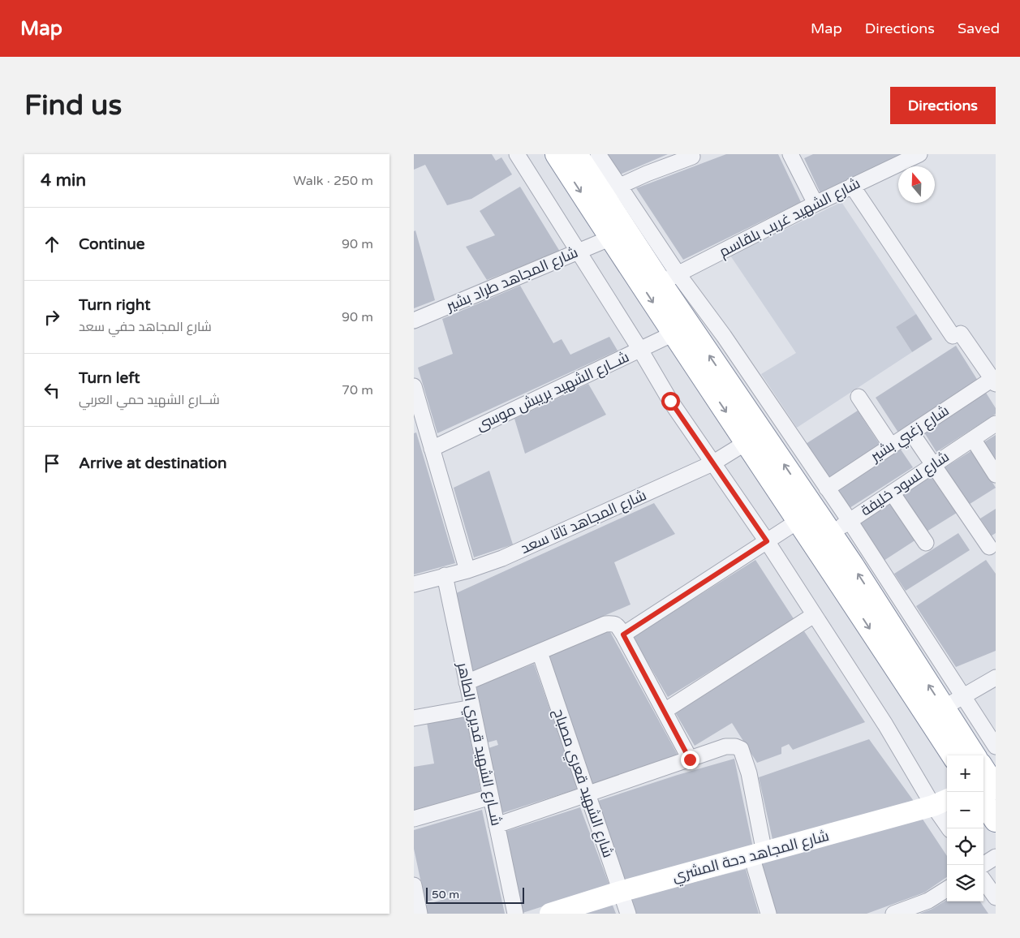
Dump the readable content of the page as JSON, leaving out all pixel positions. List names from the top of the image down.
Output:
{
  "streets": {
    "street": [
      "شارع الشهيد غريب بلقاسم",
      "شارع المجاهد طراد بشير",
      "شــارع الشهيد بريبش موسى",
      "شارع زغبي بشير",
      "شارع لسود خليفة",
      "شارع المجاهد تاتا سعد",
      "شــارع الشهيد قديري الطاهر",
      "شارع الشهيد قعري مصباح",
      "شارع المجاهد دحة المشري"
    ]
  },
  "crossings": [
    ["شارع المجاهد تاتا سعد", "شــارع الشهيد قديري الطاهر"],
    ["شارع الشهيد قعري مصباح", "شارع المجاهد دحة المشري"]
  ],
  "scale_bar": "50 m",
  "north": "top",
  "page": {
    "header": "Map",
    "nav": ["Map", "Directions", "Saved"],
    "buttons": "Directions",
    "title": "Find us",
    "heading": ["4 min", "Walk · 250 m"],
    "list": [
      ["Continue", "90 m"],
      ["Turn right", "شارع المجاهد حفي سعد", "90 m"],
      ["Turn left", "شــارع الشهيد حمي العربي", "70 m"],
      "Arrive at destination"
    ],
    "map_buttons": ["+", "−"],
    "scale": "50 m"
  }
}
